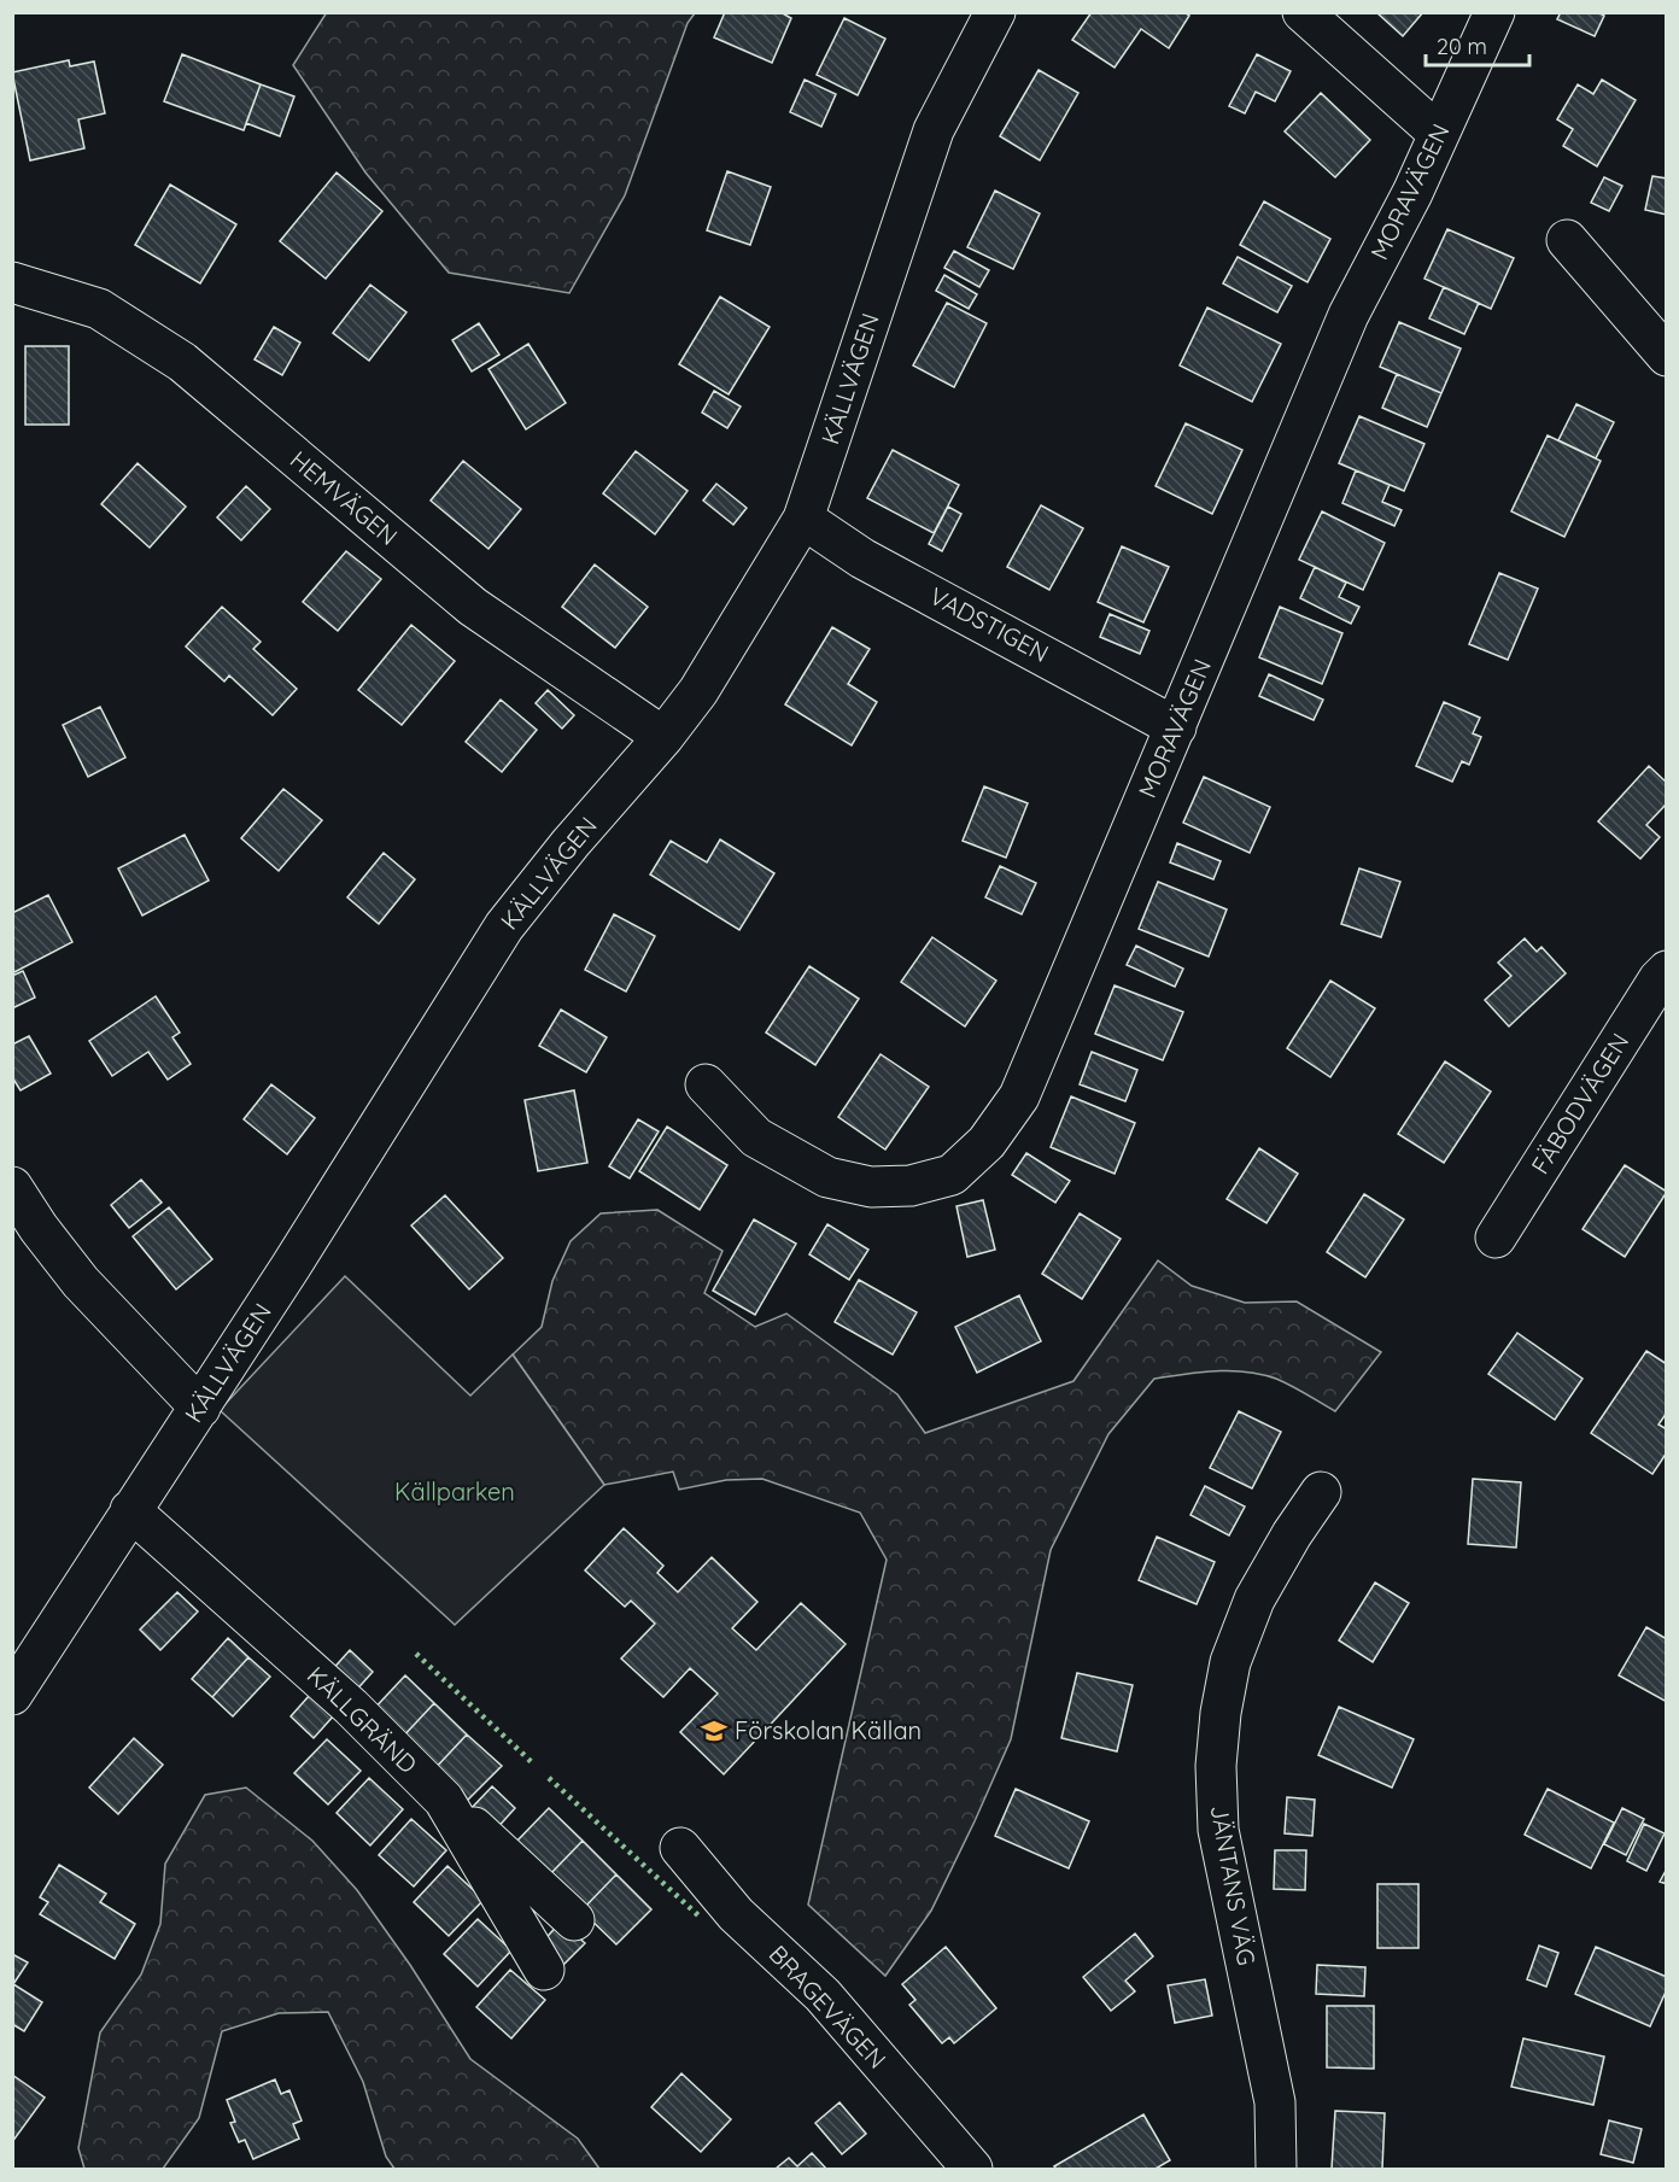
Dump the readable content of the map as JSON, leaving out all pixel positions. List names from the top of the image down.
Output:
{
  "streets": {
    "street": [
      "MORAVÄGEN",
      "KÄLLVÄGEN",
      "HEMVÄGEN",
      "VADSTIGEN",
      "FÄBODVÄGEN",
      "KÄLLGRÄND",
      "JÄNTANS VÄG",
      "BRAGEVÄGEN"
    ]
  },
  "crossings": [
    ["MORAVÄGEN", "VADSTIGEN"],
    ["KÄLLVÄGEN", "HEMVÄGEN"],
    ["KÄLLVÄGEN", "VADSTIGEN"],
    ["KÄLLVÄGEN", "KÄLLGRÄND"]
  ],
  "parks": ["Källparken"],
  "places": {
    "school or university": ["Förskolan Källan"]
  },
  "scale_bar": "20 m"
}
